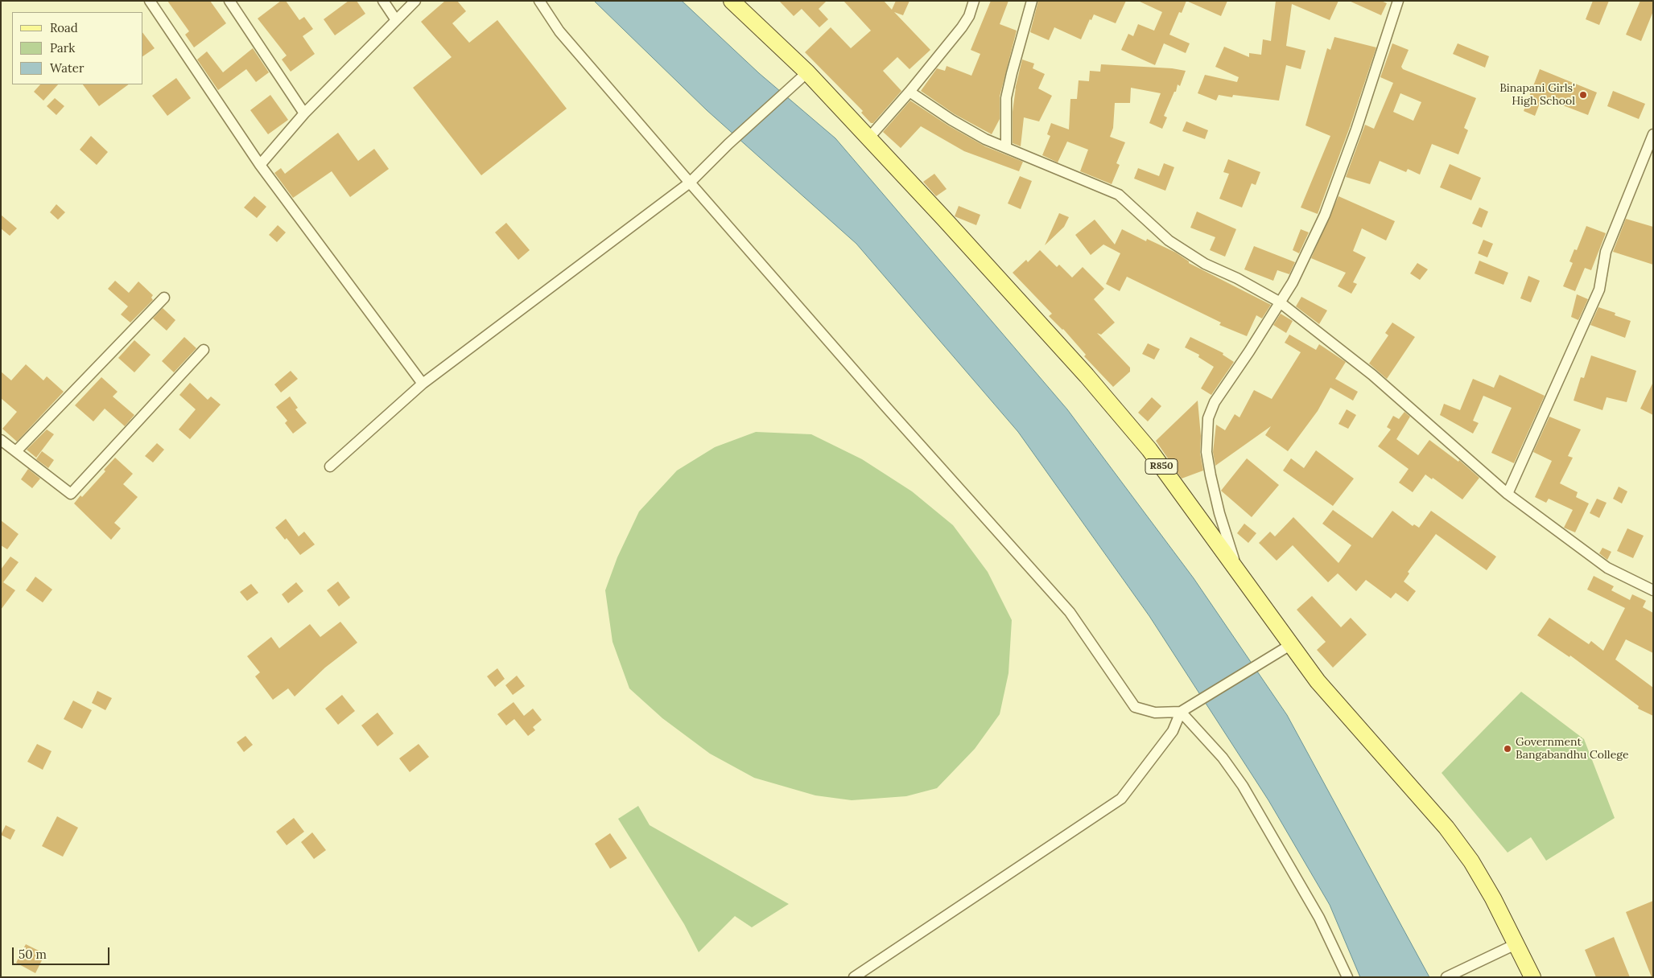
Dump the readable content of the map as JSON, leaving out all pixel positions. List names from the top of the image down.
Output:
{
  "streets": {
    "main road": ["R850"]
  },
  "places": ["Binapani Girls' High School", "Government Bangabandhu College"],
  "legend": ["Road", "Park", "Water"],
  "scale_bar": "50 m"
}
